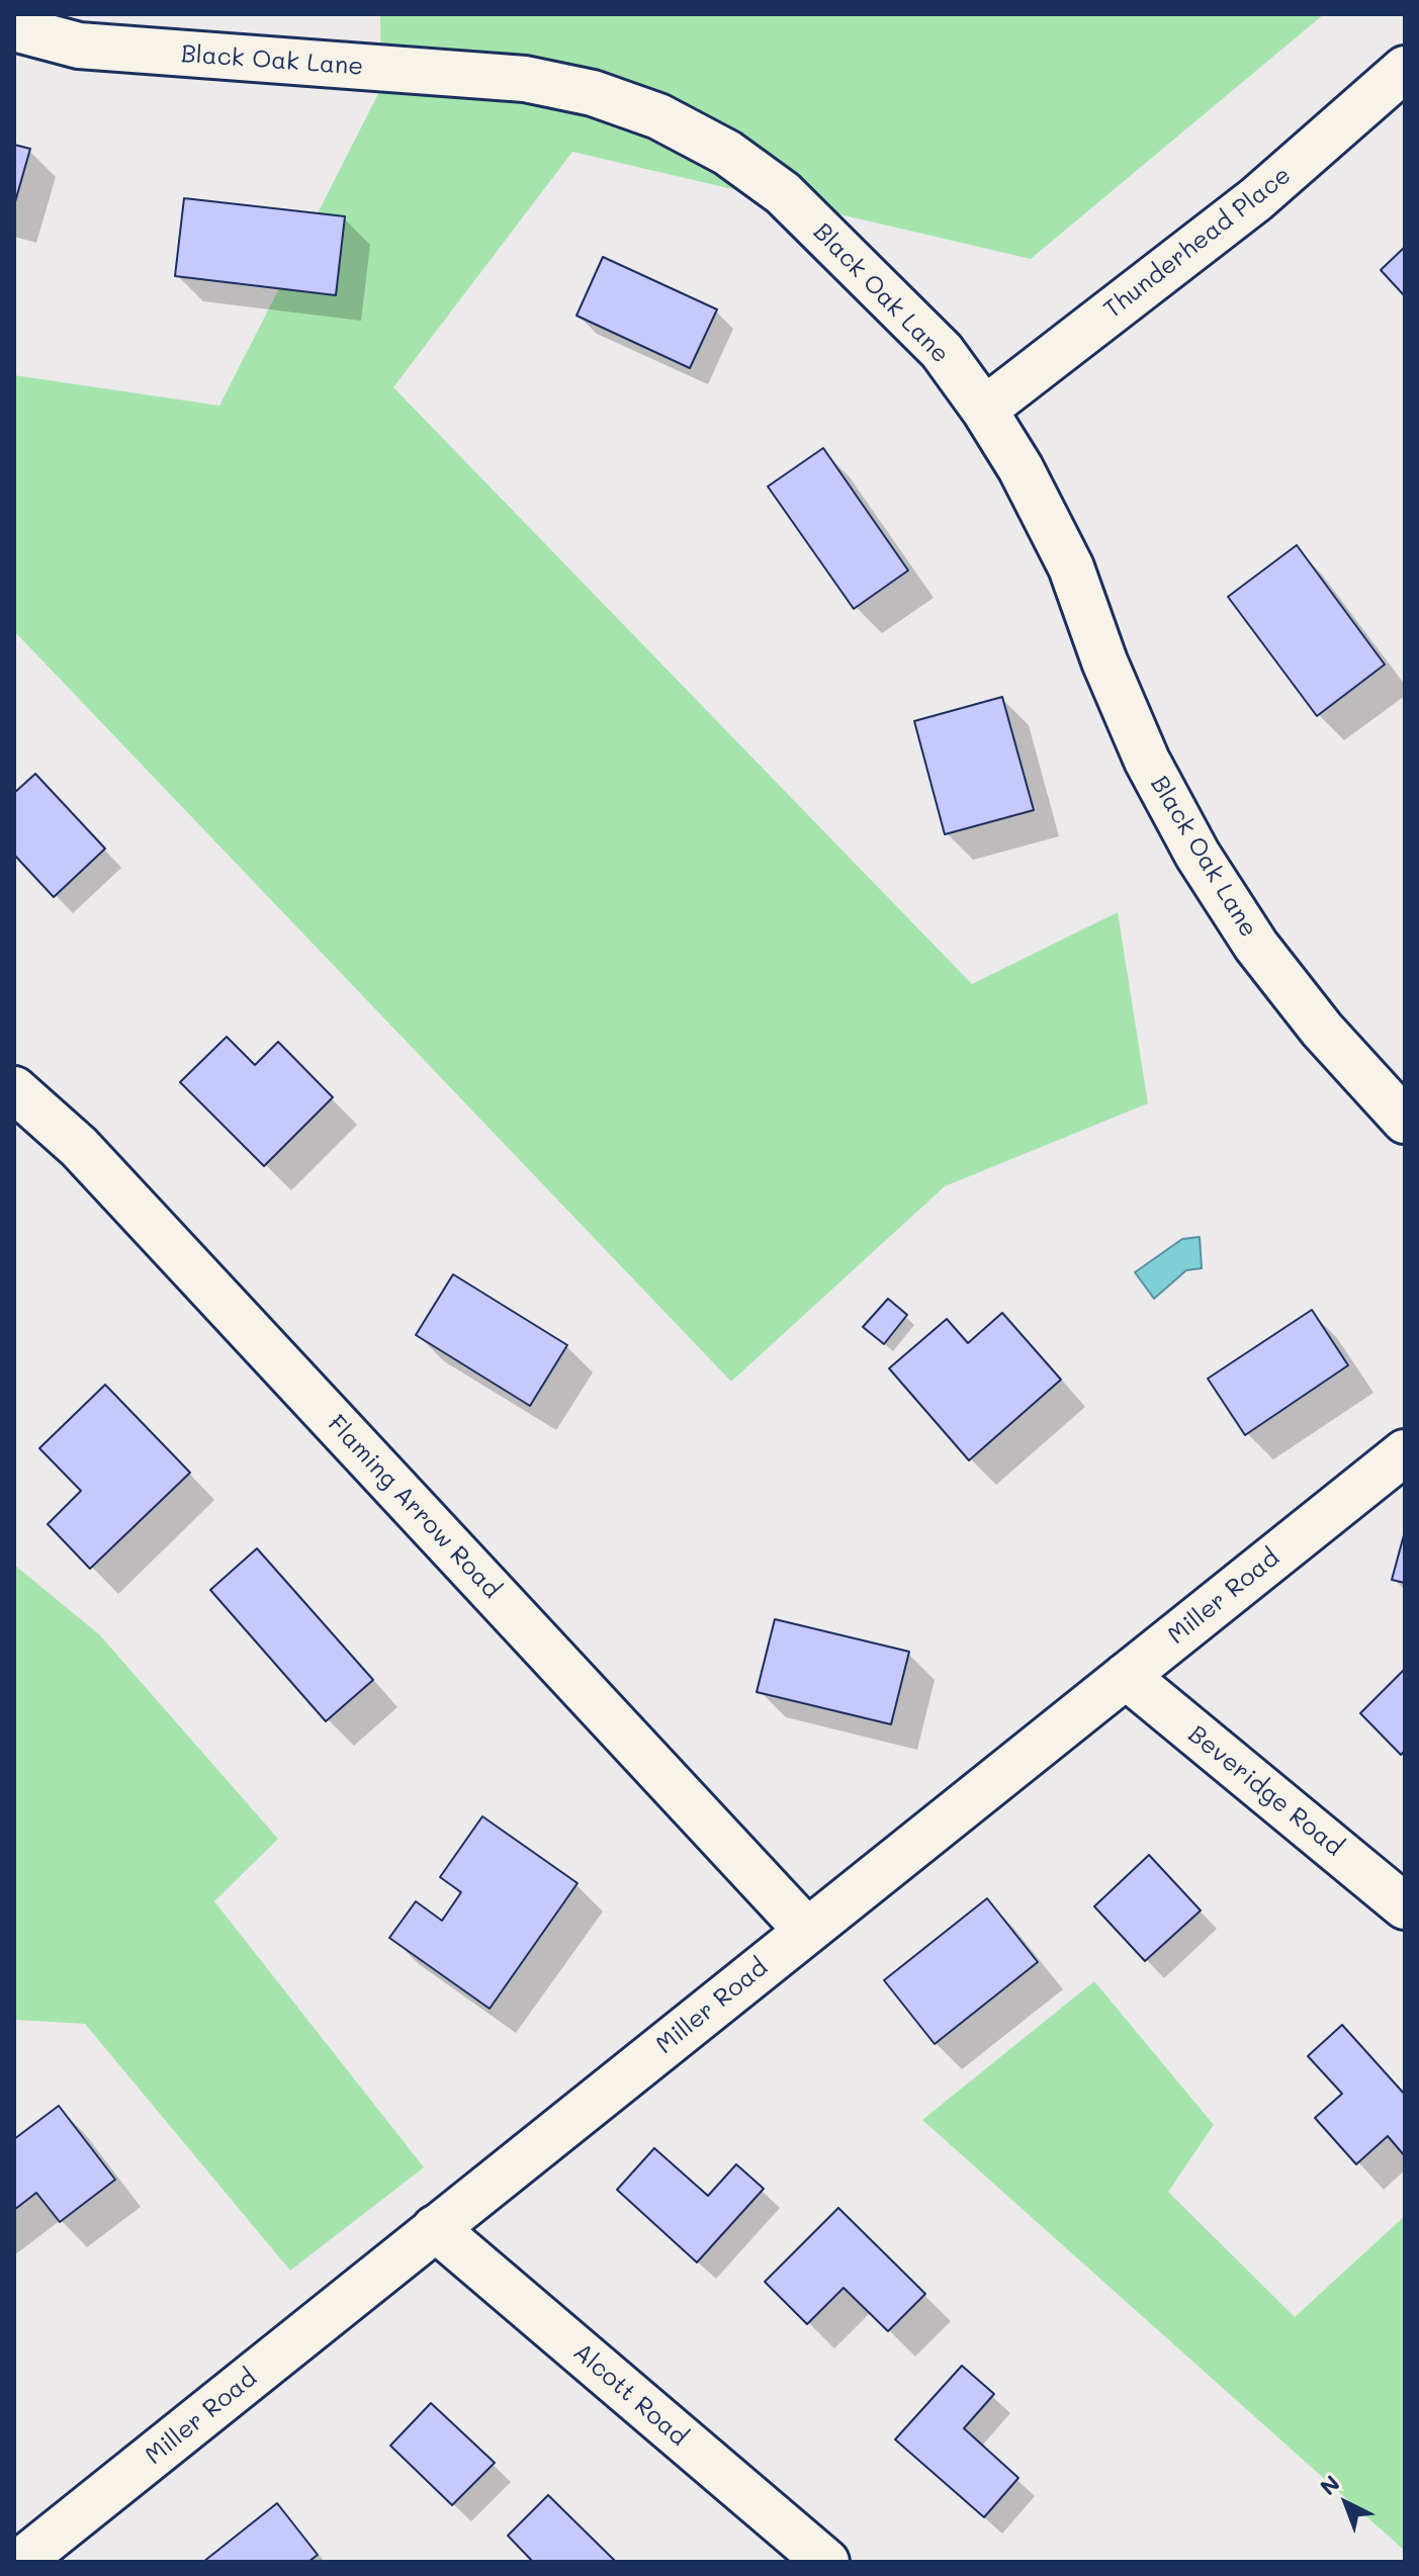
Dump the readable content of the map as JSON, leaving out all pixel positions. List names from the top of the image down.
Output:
{
  "streets": {
    "street": [
      "Black Oak Lane",
      "Thunderhead Place",
      "Flaming Arrow Road",
      "Miller Road",
      "Beveridge Road",
      "Alcott Road"
    ]
  },
  "crossings": [
    ["Black Oak Lane", "Thunderhead Place"],
    ["Flaming Arrow Road", "Miller Road"],
    ["Miller Road", "Beveridge Road"],
    ["Miller Road", "Alcott Road"]
  ],
  "north": "top left"
}
